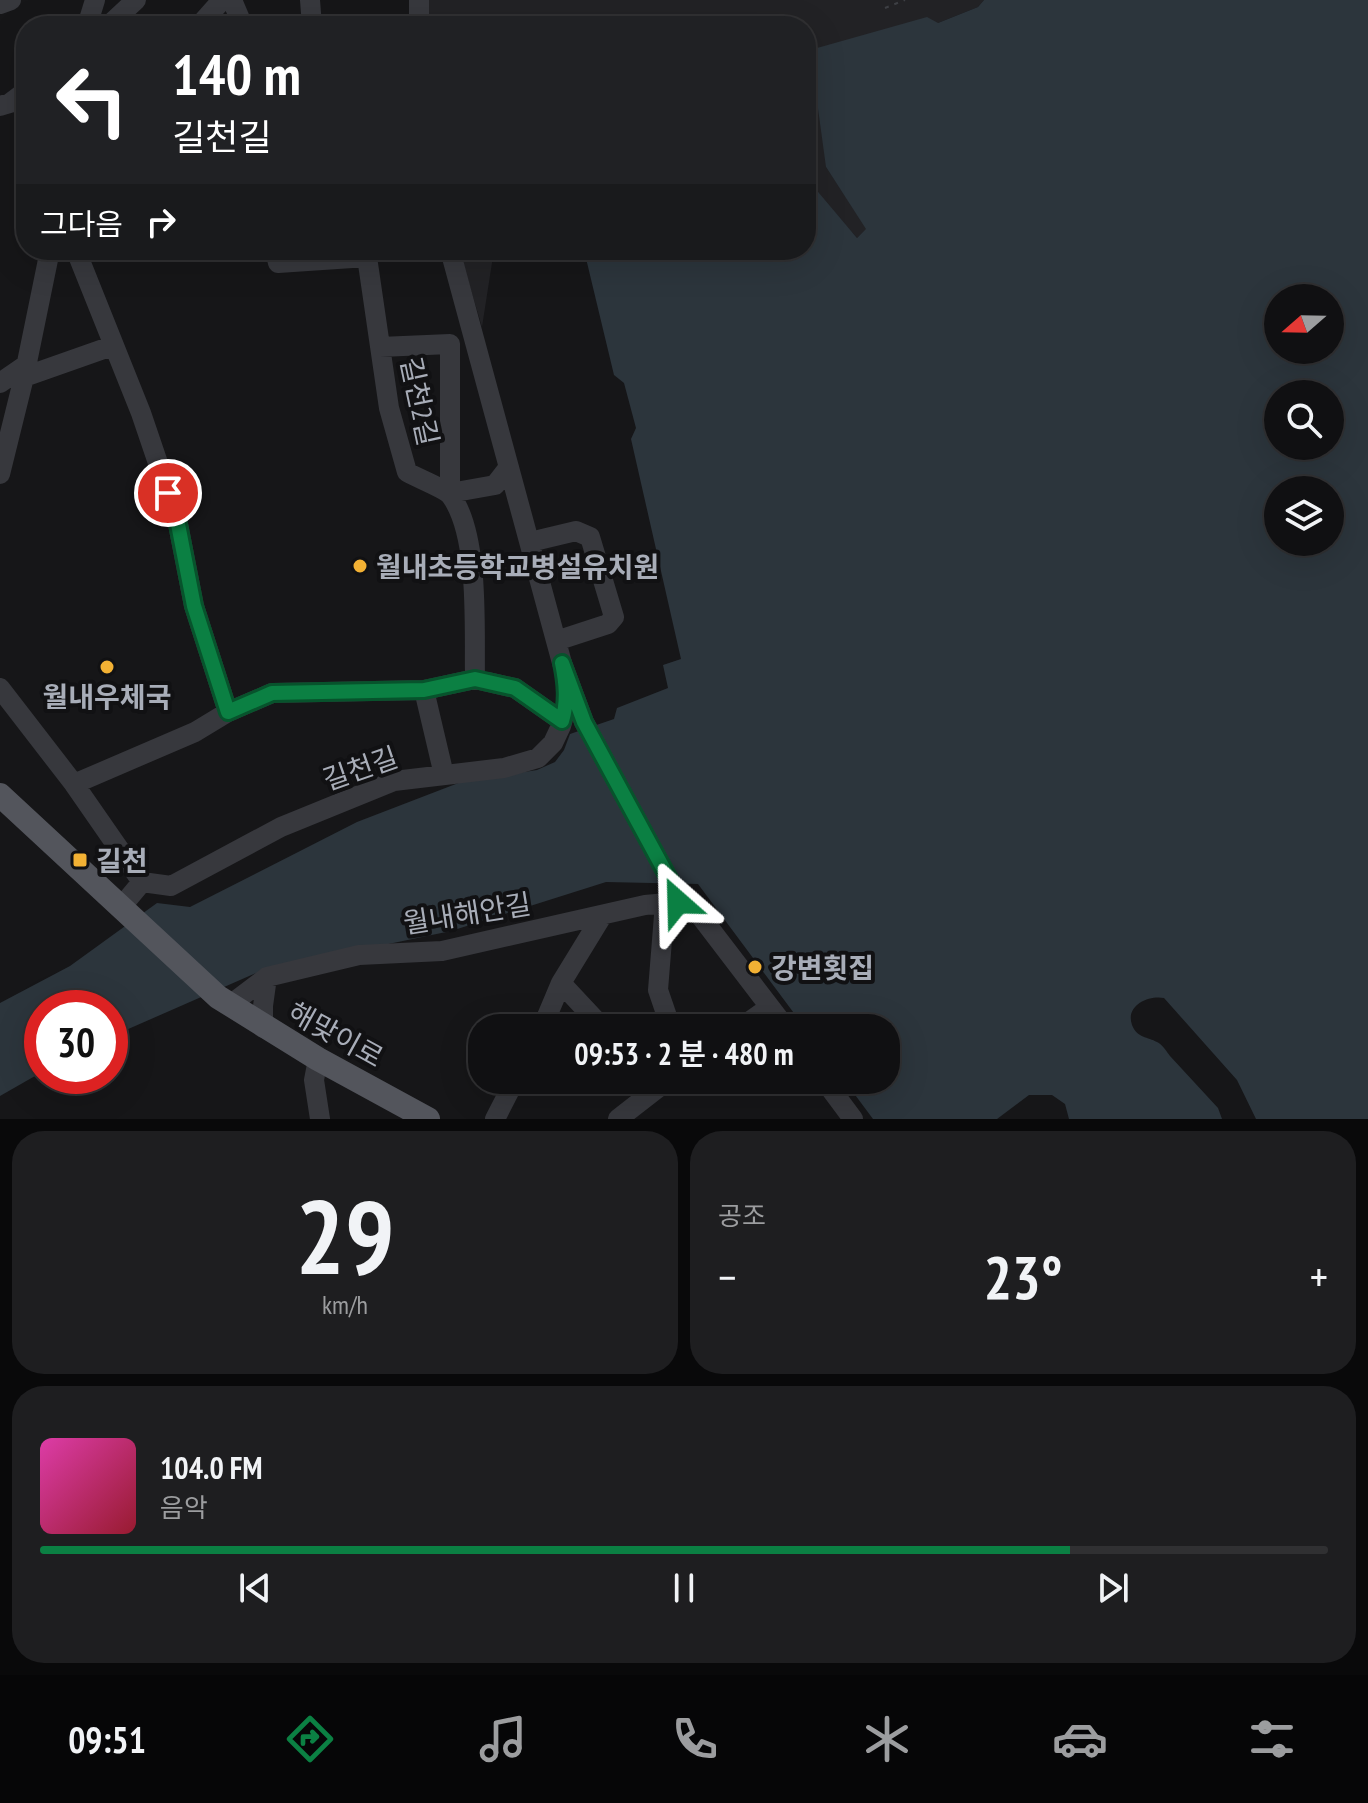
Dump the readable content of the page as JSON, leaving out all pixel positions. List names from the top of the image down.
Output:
{
  "streets": {
    "main road": ["해맞이로"],
    "street": ["길천2길", "길천길", "월내해안길"]
  },
  "places": {
    "other": ["월내초등학교병설유치원", "월내우체국", "강변횟집"],
    "transit": ["길천"]
  },
  "north": "left",
  "page": {
    "turn": ["140 m", "길천길"],
    "then": "그다음",
    "limit": "30",
    "trip": "09:53 · 2 분 · 480 m",
    "tile": [
      ["29", "km/h"],
      "공조"
    ],
    "heat": ["−", "23°", "+"],
    "song": ["104.0 FM", "음악"],
    "tabs": "09:51"
  }
}
